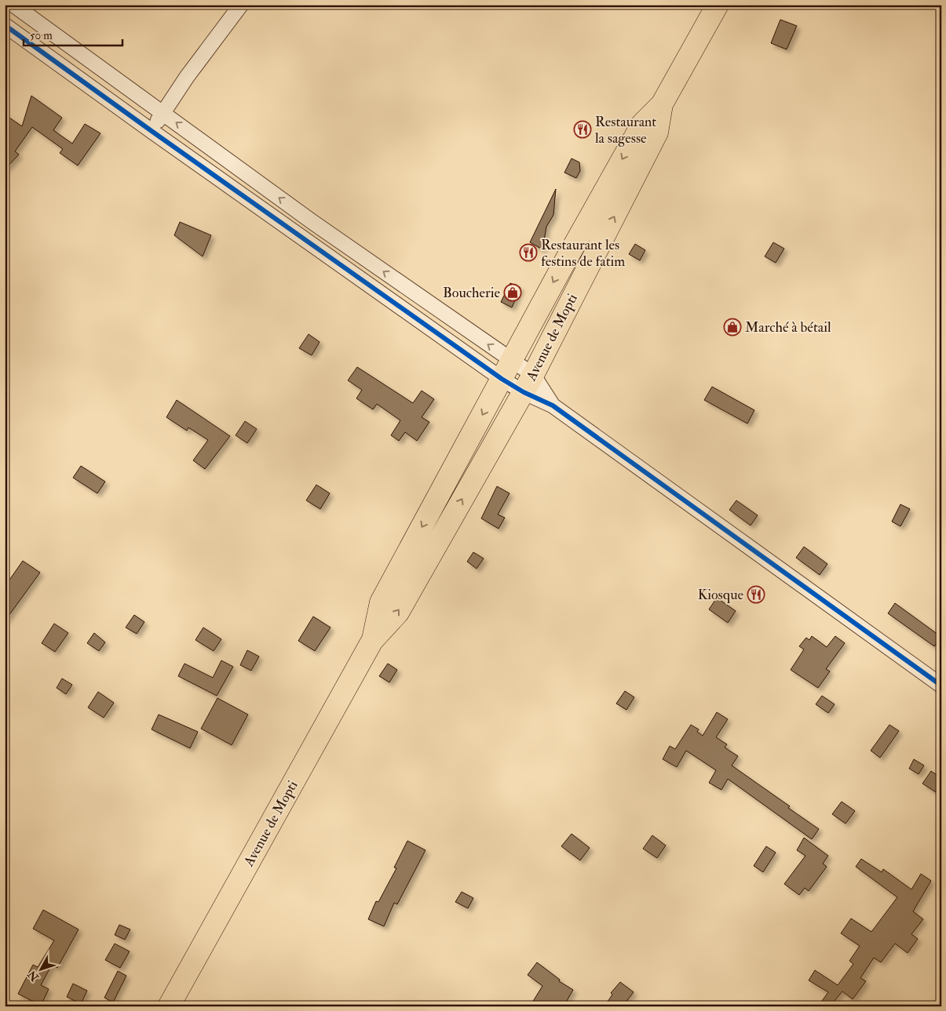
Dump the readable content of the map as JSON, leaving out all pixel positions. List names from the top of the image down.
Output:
{
  "streets": {
    "main road": ["Avenue de Mopti"]
  },
  "places": {
    "restaurant": ["Restaurant la sagesse", "Restaurant les festins de fatim", "Kiosque"],
    "shop": ["Boucherie", "Marché à bétail"]
  },
  "scale_bar": "50 m",
  "north": "bottom left"
}
